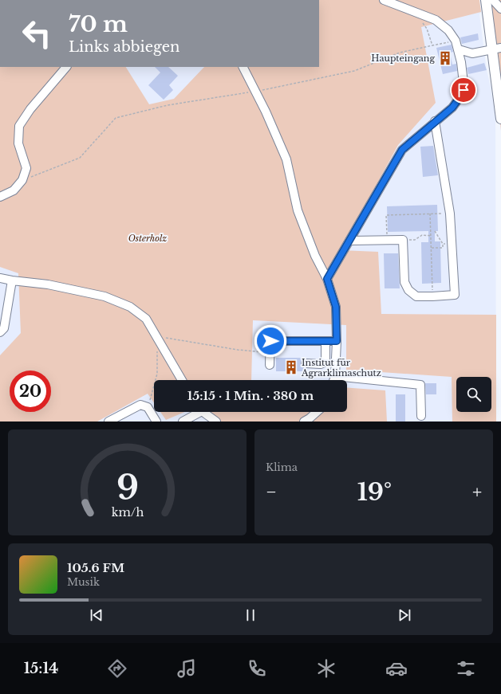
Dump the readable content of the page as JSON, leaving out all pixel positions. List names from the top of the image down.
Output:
{
  "parks": ["Osterholz"],
  "places": {
    "building": ["Haupteingang", "Institut für Agrarklimaschutz"]
  },
  "page": {
    "turn": ["70 m", "Links abbiegen"],
    "limit": "20",
    "trip": "15:15 · 1 Min. · 380 m",
    "tile": "Klima",
    "heat": ["−", "19°", "+"],
    "song": ["105.6 FM", "Musik"],
    "tabs": "15:14",
    "gauge": ["9", "km/h"]
  }
}
